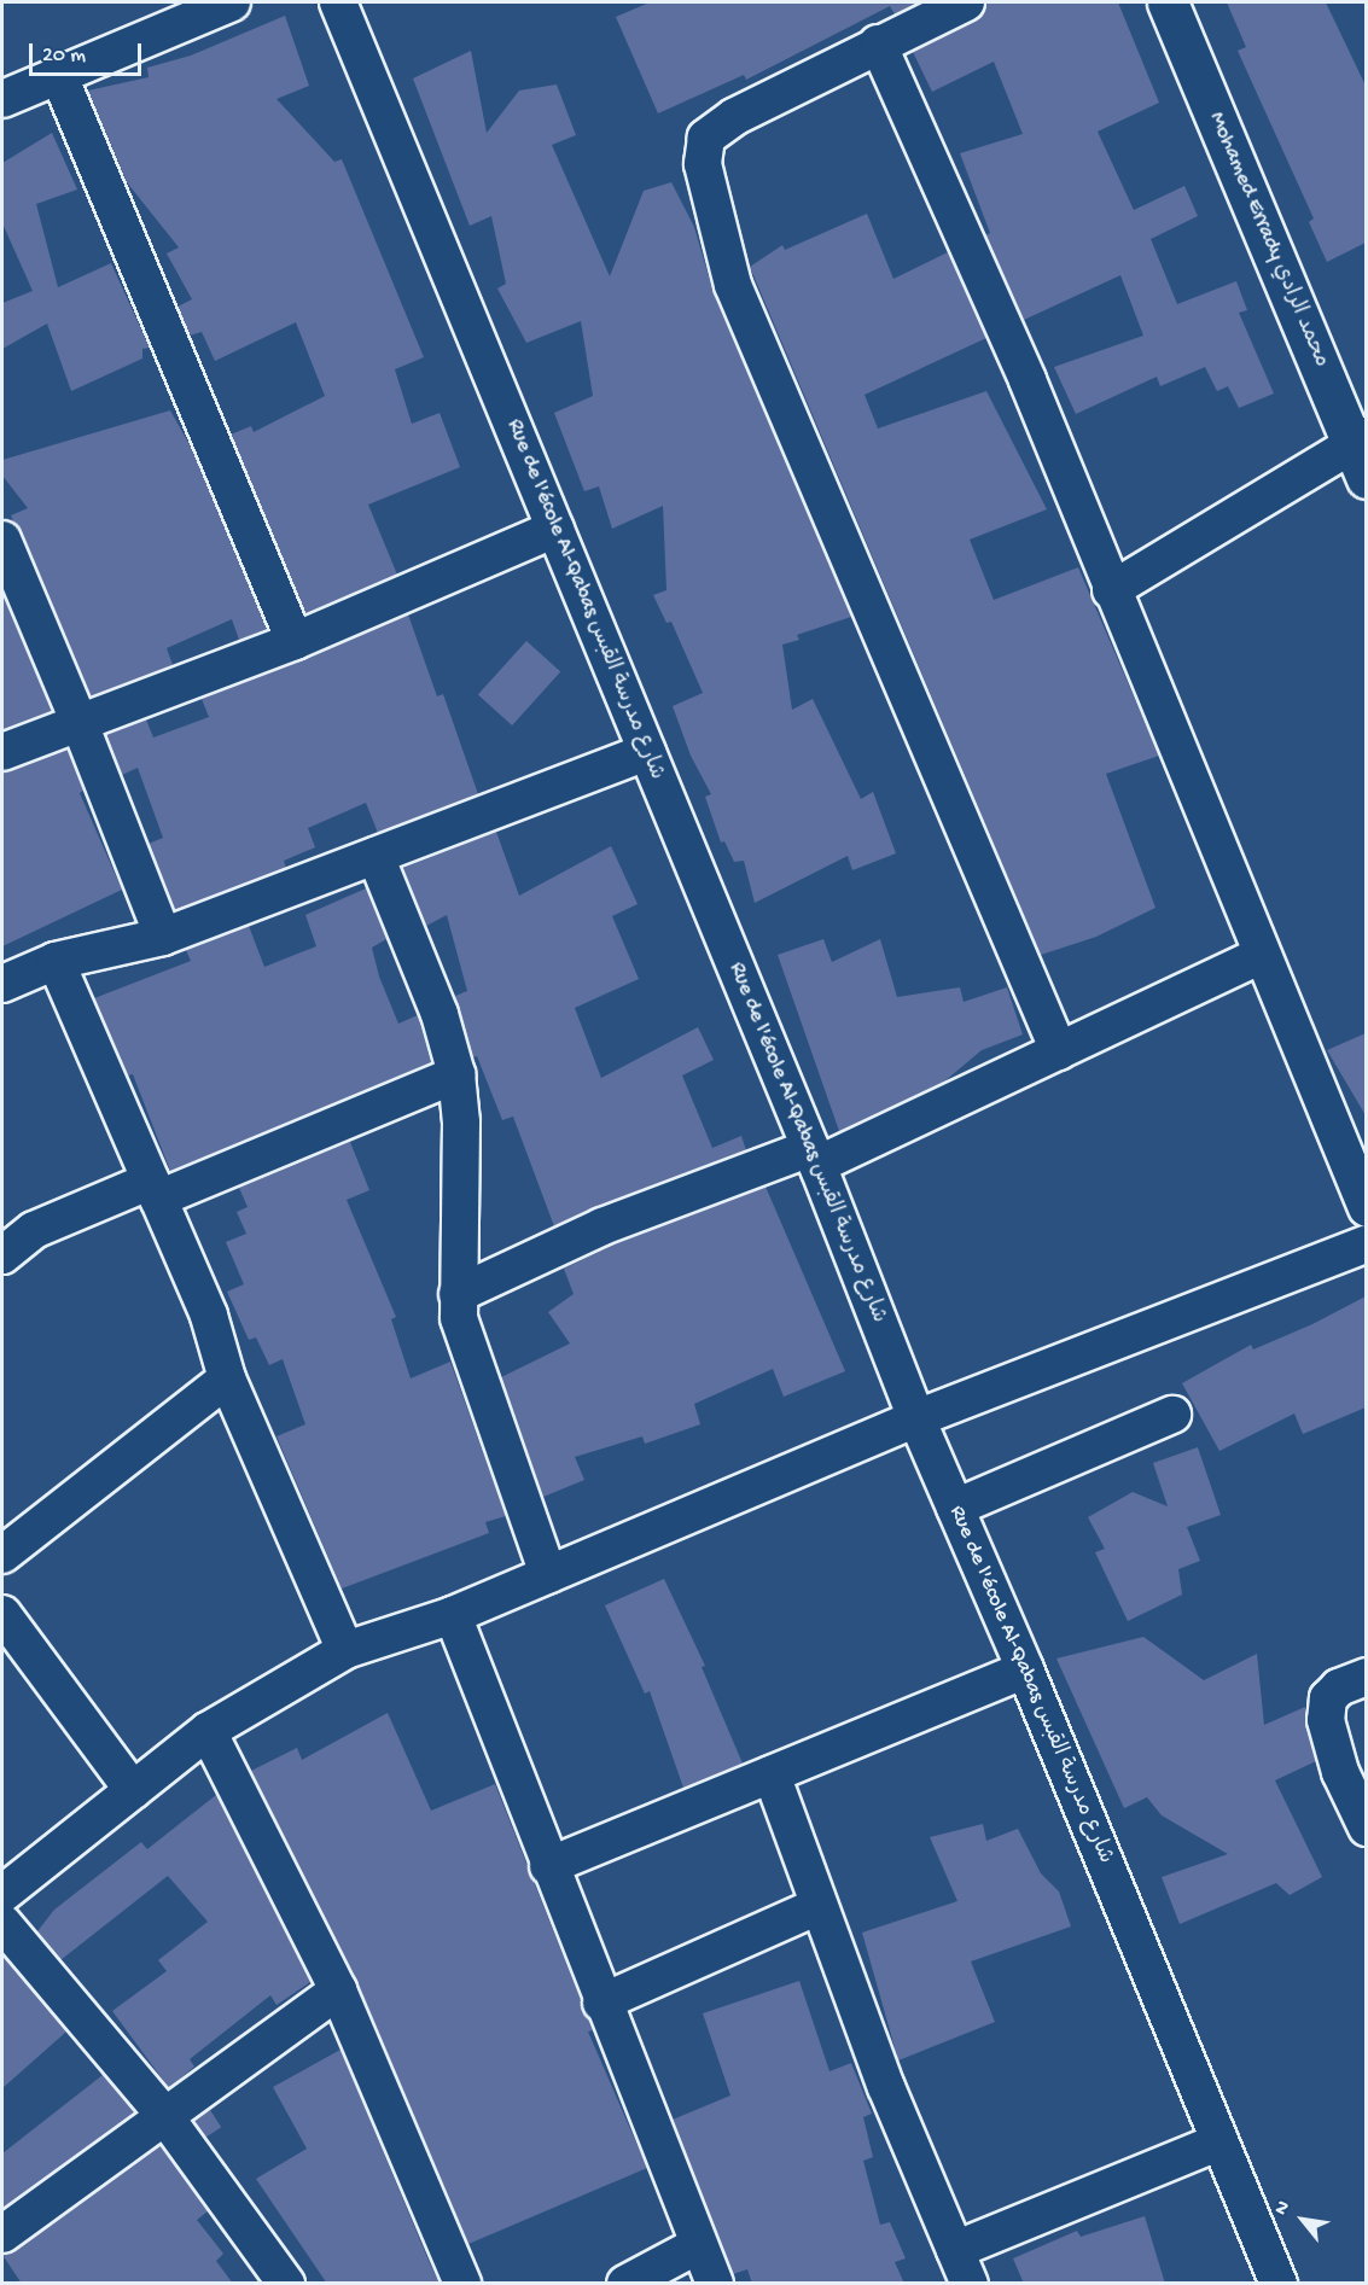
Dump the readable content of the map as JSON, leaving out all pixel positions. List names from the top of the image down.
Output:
{
  "streets": {
    "street": ["Mohamed Errady محمد الرادي", "Rue de l'école Al-Qabas شارع مدرسة القبس"]
  },
  "scale_bar": "20 m",
  "north": "top left"
}
